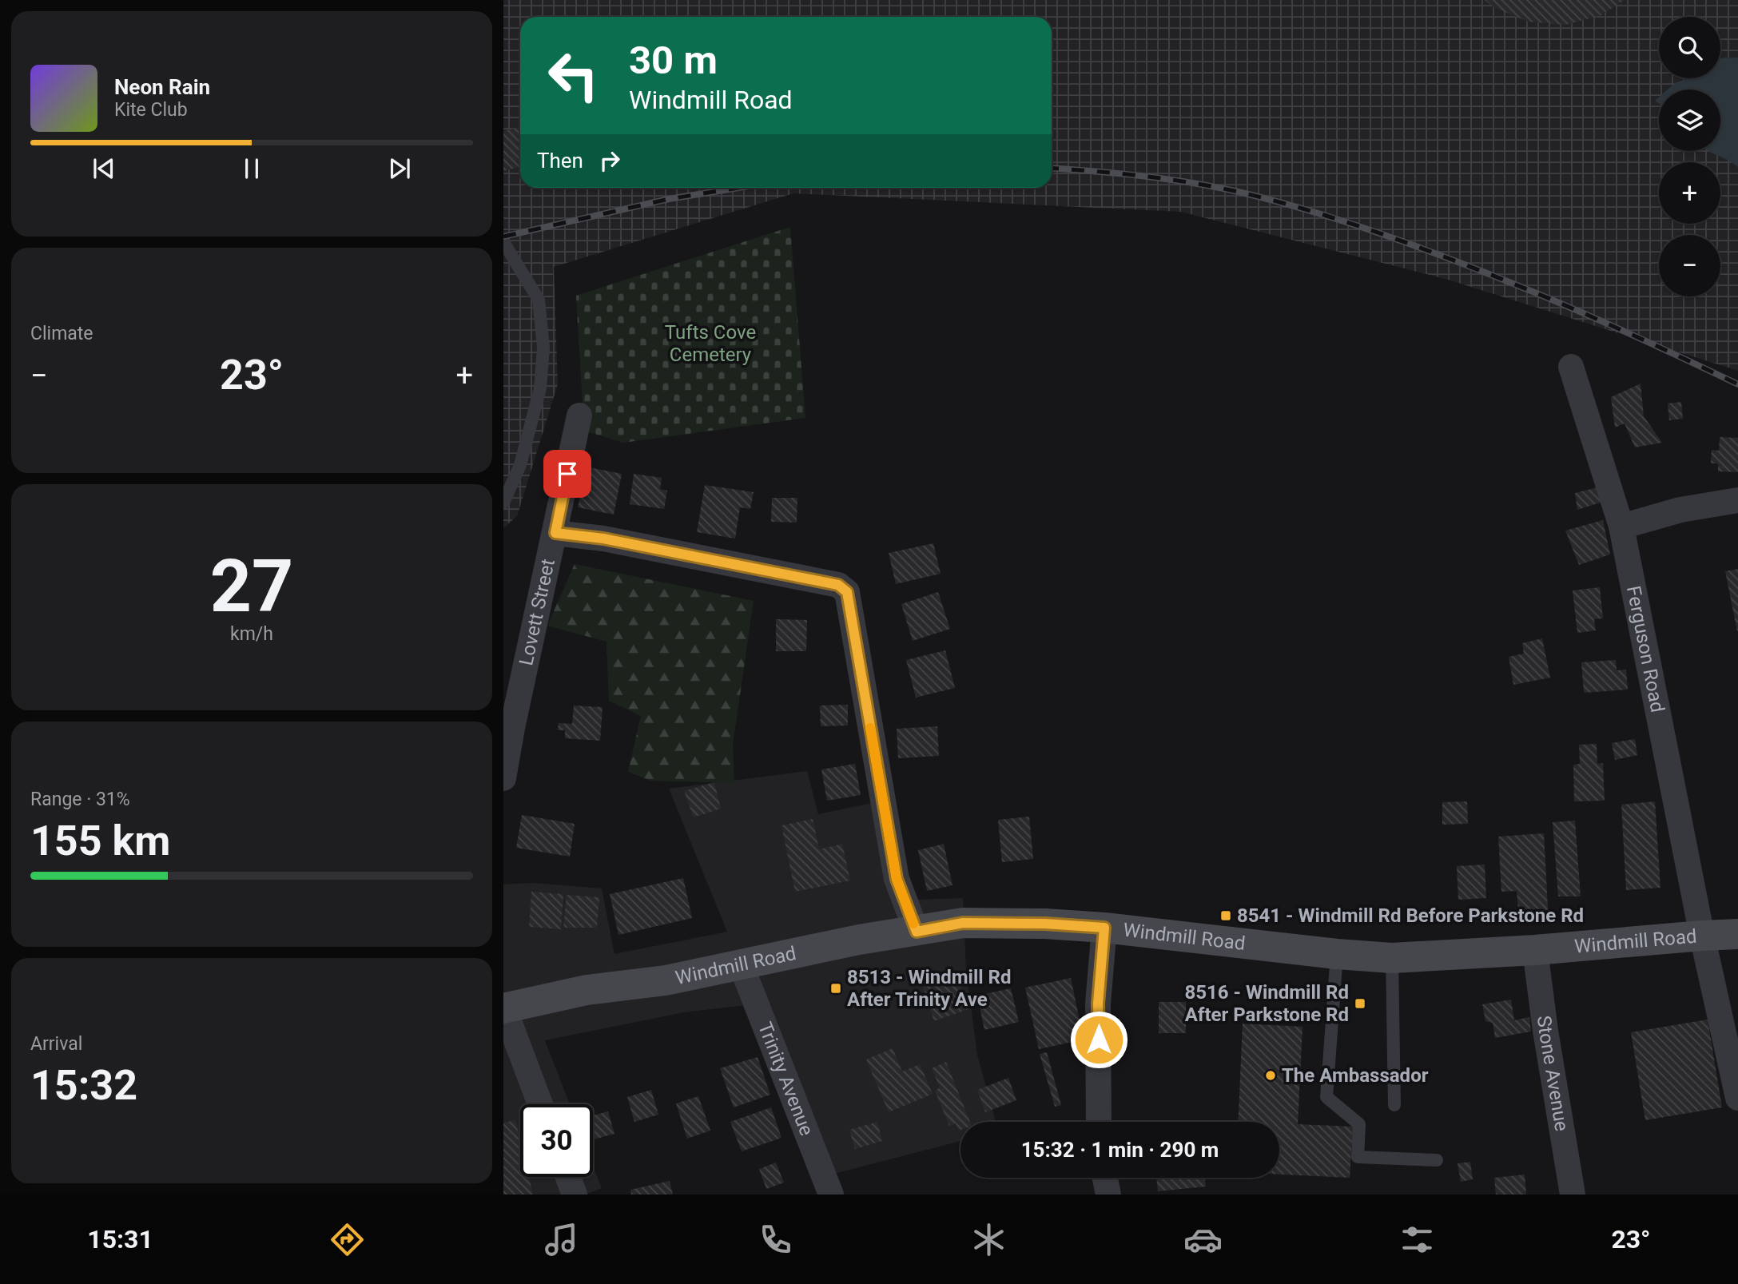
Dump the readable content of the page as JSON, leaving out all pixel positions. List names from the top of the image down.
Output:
{
  "streets": {
    "main road": ["Windmill Road"],
    "street": [
      "Lovett Street",
      "Ferguson Road",
      "Stone Avenue",
      "Trinity Avenue"
    ]
  },
  "crossings": [
    ["Ferguson Road", "Windmill Road"],
    ["Windmill Road", "Stone Avenue"],
    ["Windmill Road", "Trinity Avenue"]
  ],
  "parks": ["Tufts Cove Cemetery"],
  "places": {
    "transit": ["8541 - Windmill Rd Before Parkstone Rd", "8513 - Windmill Rd After Trinity Ave", "8516 - Windmill Rd After Parkstone Rd"],
    "other": ["The Ambassador"]
  },
  "page": {
    "map_buttons": ["+", "−"],
    "turn": ["30 m", "Windmill Road"],
    "song": ["Neon Rain", "Kite Club"],
    "then": "Then",
    "tile": [
      "Climate",
      ["27", "km/h"],
      ["Range · 31%", "155 km"],
      ["Arrival", "15:32"]
    ],
    "heat": ["−", "23°", "+"],
    "limit": "30",
    "trip": "15:32 · 1 min · 290 m",
    "tabs": ["15:31", "23°"]
  }
}
